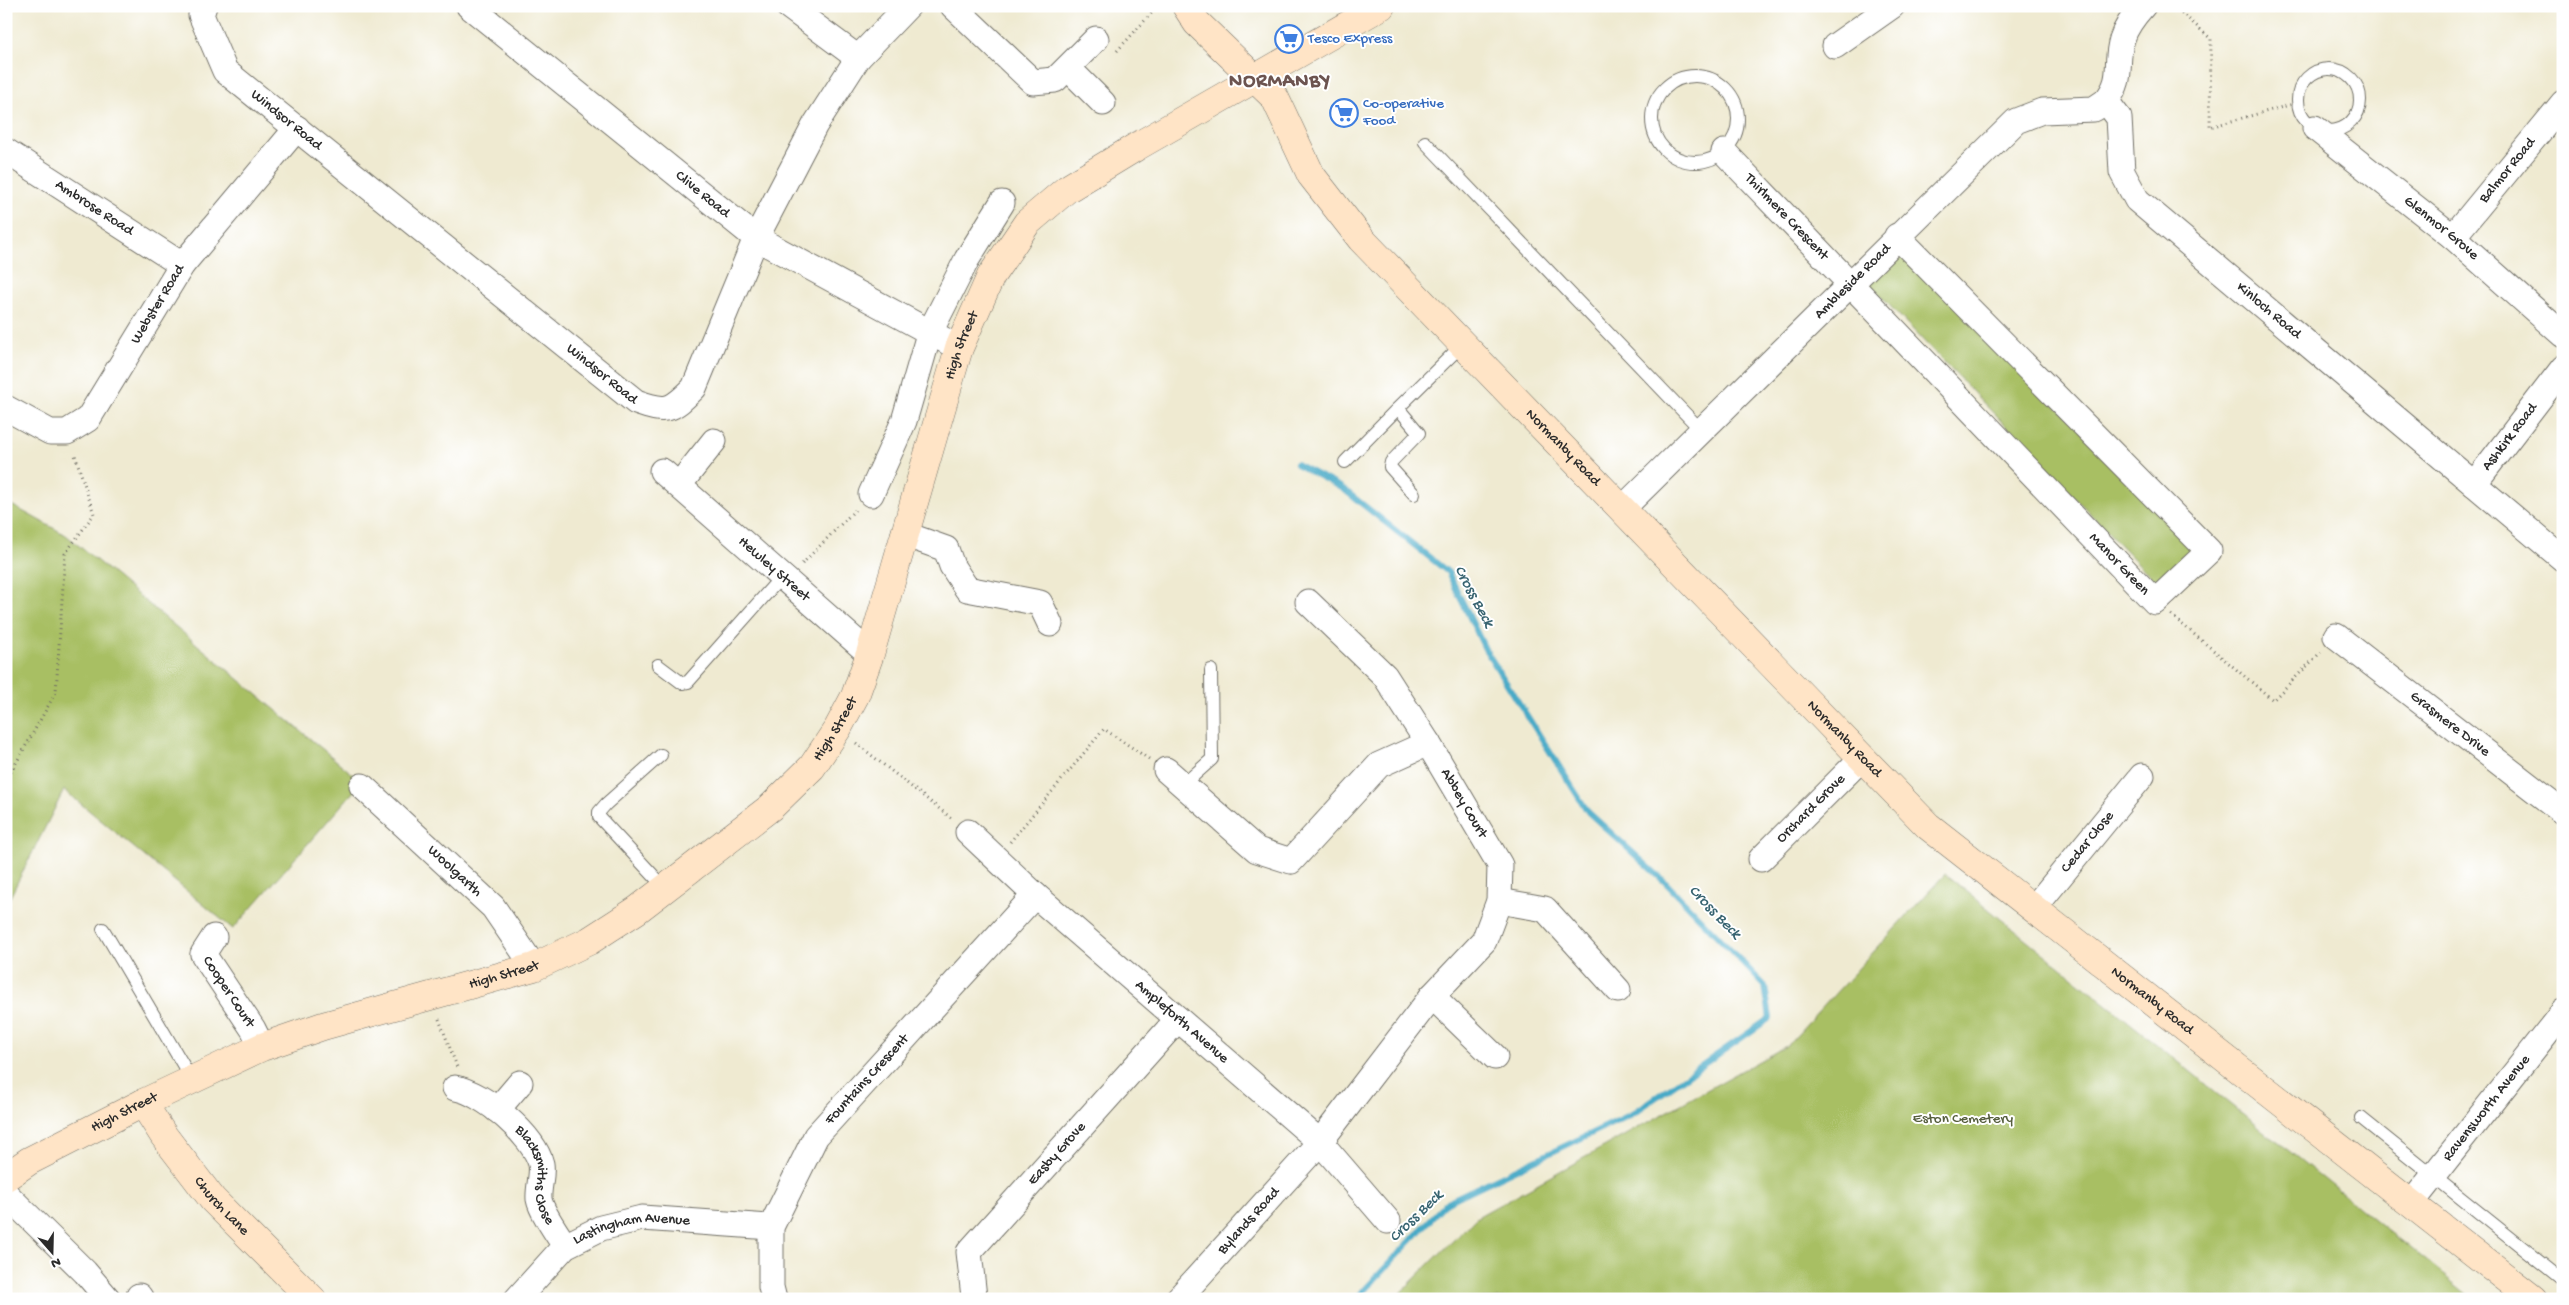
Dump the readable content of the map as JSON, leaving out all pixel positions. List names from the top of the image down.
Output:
{
  "streets": {
    "street": [
      "Windsor Road",
      "Balmor Road",
      "Clive Road",
      "Ambrose Road",
      "Thirlmere Crescent",
      "Glenmor Grove",
      "Ambleside Road",
      "Webster Road",
      "Kinloch Road",
      "High Street",
      "Ashkirk Road",
      "Normanby Road",
      "Manor Green",
      "Hewley Street",
      "Grasmere Drive",
      "Abbey Court",
      "Orchard Grove",
      "Cedar Close",
      "Woolgarth",
      "Cooper Court",
      "Ampleforth Avenue",
      "Fountains Crescent",
      "Ravensworth Avenue",
      "Easby Grove",
      "Blacksmiths Close",
      "Church Lane",
      "Bylands Road",
      "Lastingham Avenue"
    ]
  },
  "crossings": [
    ["Windsor Road", "Clive Road"],
    ["Windsor Road", "Webster Road"],
    ["Balmor Road", "Glenmor Grove"],
    ["Clive Road", "High Street"],
    ["Ambrose Road", "Webster Road"],
    ["Thirlmere Crescent", "Ambleside Road"],
    ["Thirlmere Crescent", "Manor Green"],
    ["Ambleside Road", "Kinloch Road"],
    ["Ambleside Road", "Normanby Road"],
    ["Ambleside Road", "Manor Green"],
    ["Kinloch Road", "Ashkirk Road"],
    ["High Street", "Normanby Road"],
    ["High Street", "Hewley Street"],
    ["High Street", "Woolgarth"],
    ["High Street", "Cooper Court"],
    ["High Street", "Church Lane"],
    ["Normanby Road", "Orchard Grove"],
    ["Normanby Road", "Cedar Close"],
    ["Normanby Road", "Ravensworth Avenue"],
    ["Abbey Court", "Ampleforth Avenue"],
    ["Abbey Court", "Bylands Road"],
    ["Ampleforth Avenue", "Fountains Crescent"],
    ["Ampleforth Avenue", "Easby Grove"],
    ["Ampleforth Avenue", "Bylands Road"],
    ["Fountains Crescent", "Lastingham Avenue"],
    ["Blacksmiths Close", "Lastingham Avenue"]
  ],
  "districts": ["NORMANBY"],
  "water": ["Cross Beck"],
  "parks": ["Eston Cemetery"],
  "places": {
    "supermarket": ["Tesco Express", "Co-operative Food"]
  },
  "north": "bottom"
}
